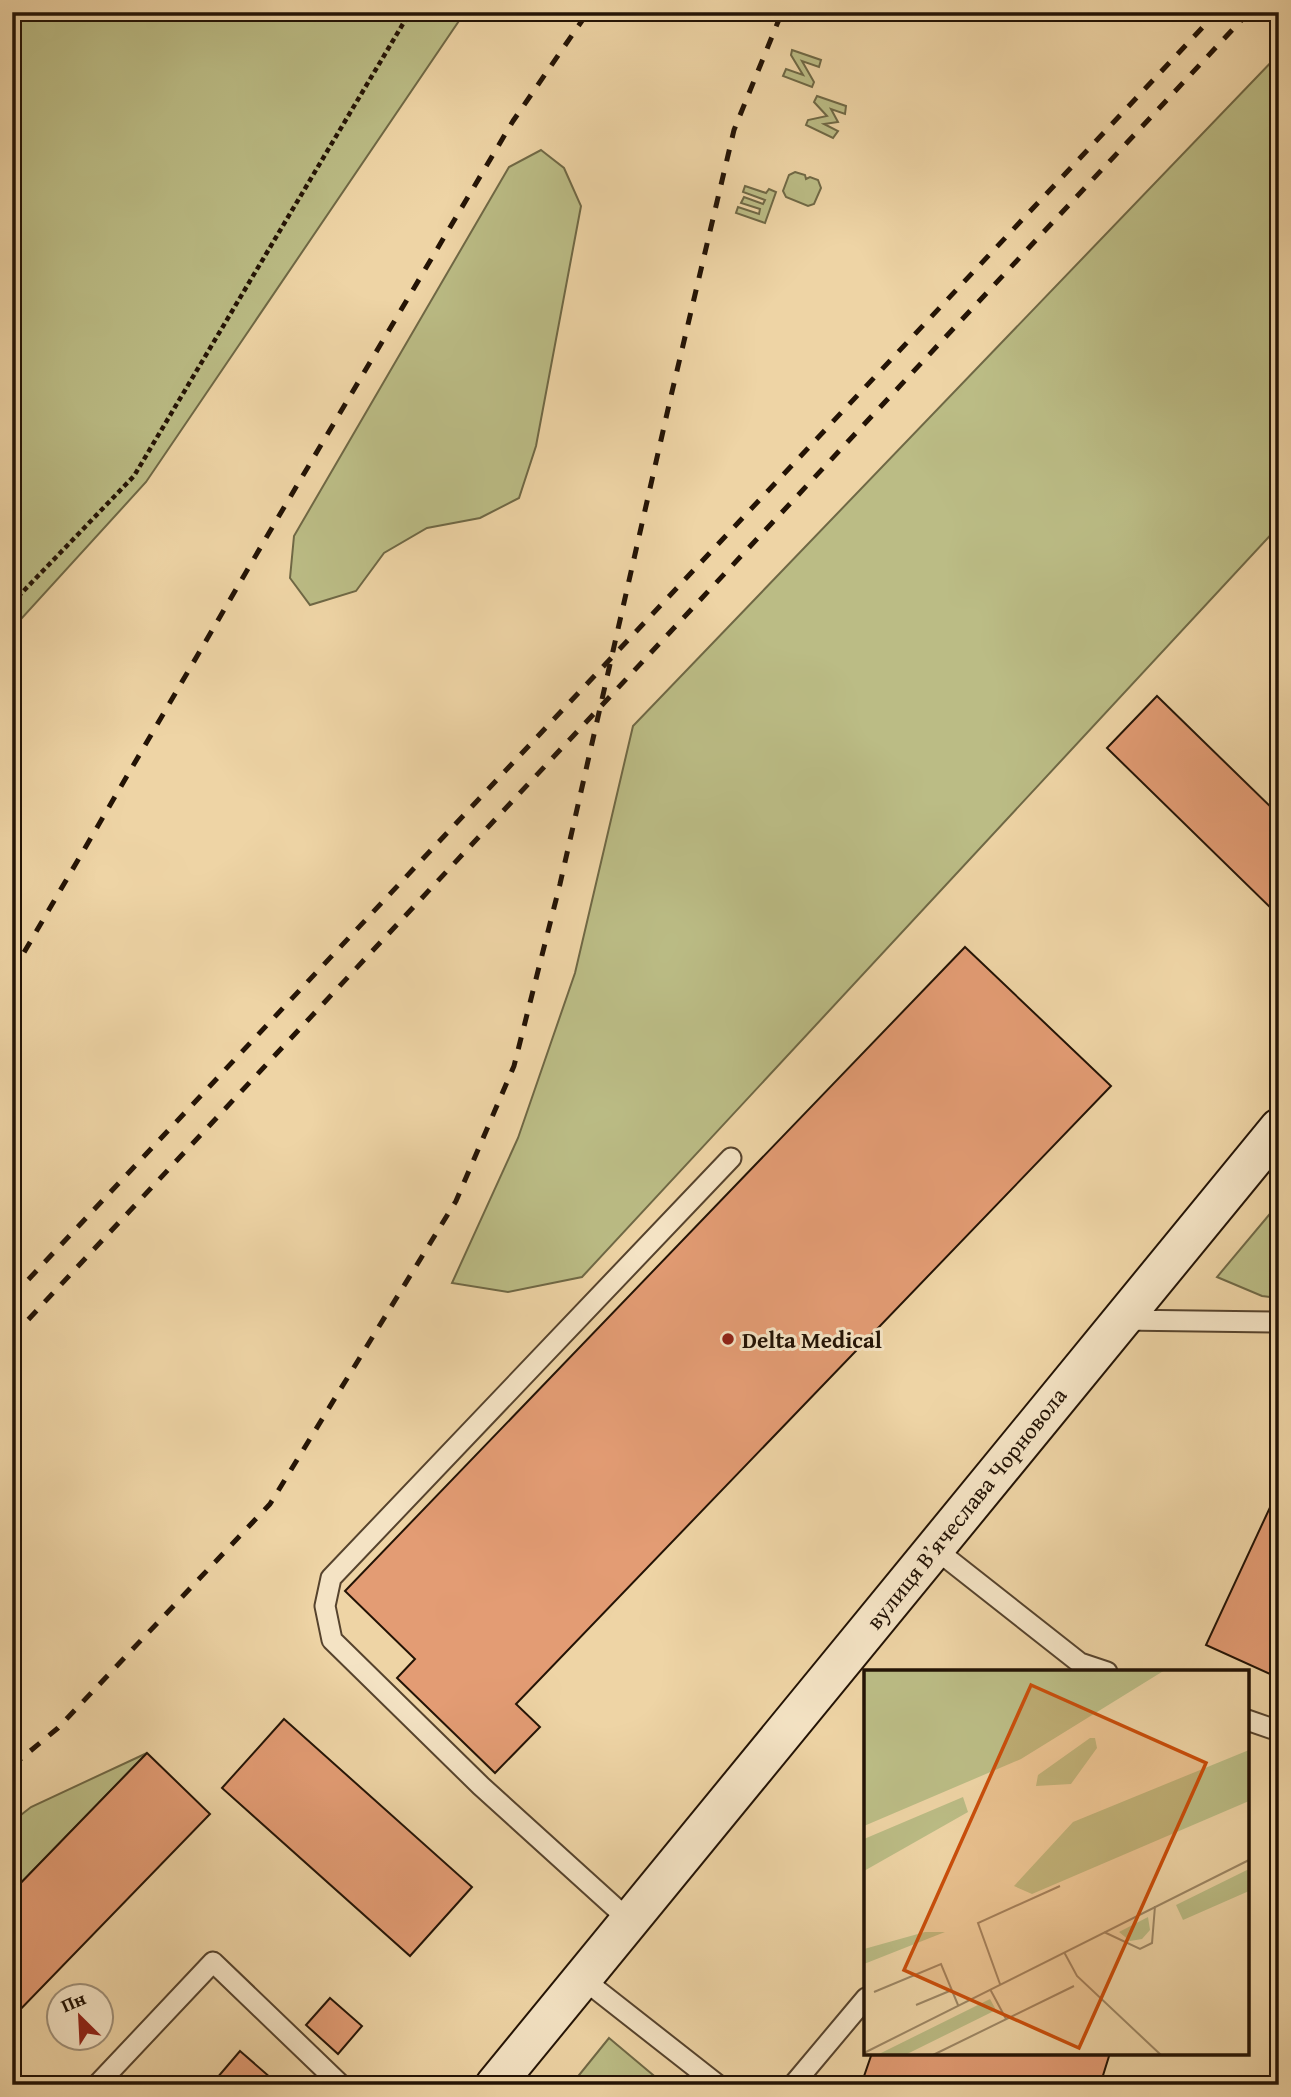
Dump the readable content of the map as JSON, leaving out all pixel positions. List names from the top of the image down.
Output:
{
  "streets": {
    "main road": ["вулиця Вʼячеслава Чорновола"]
  },
  "places": ["Delta Medical"],
  "north": "top left"
}
